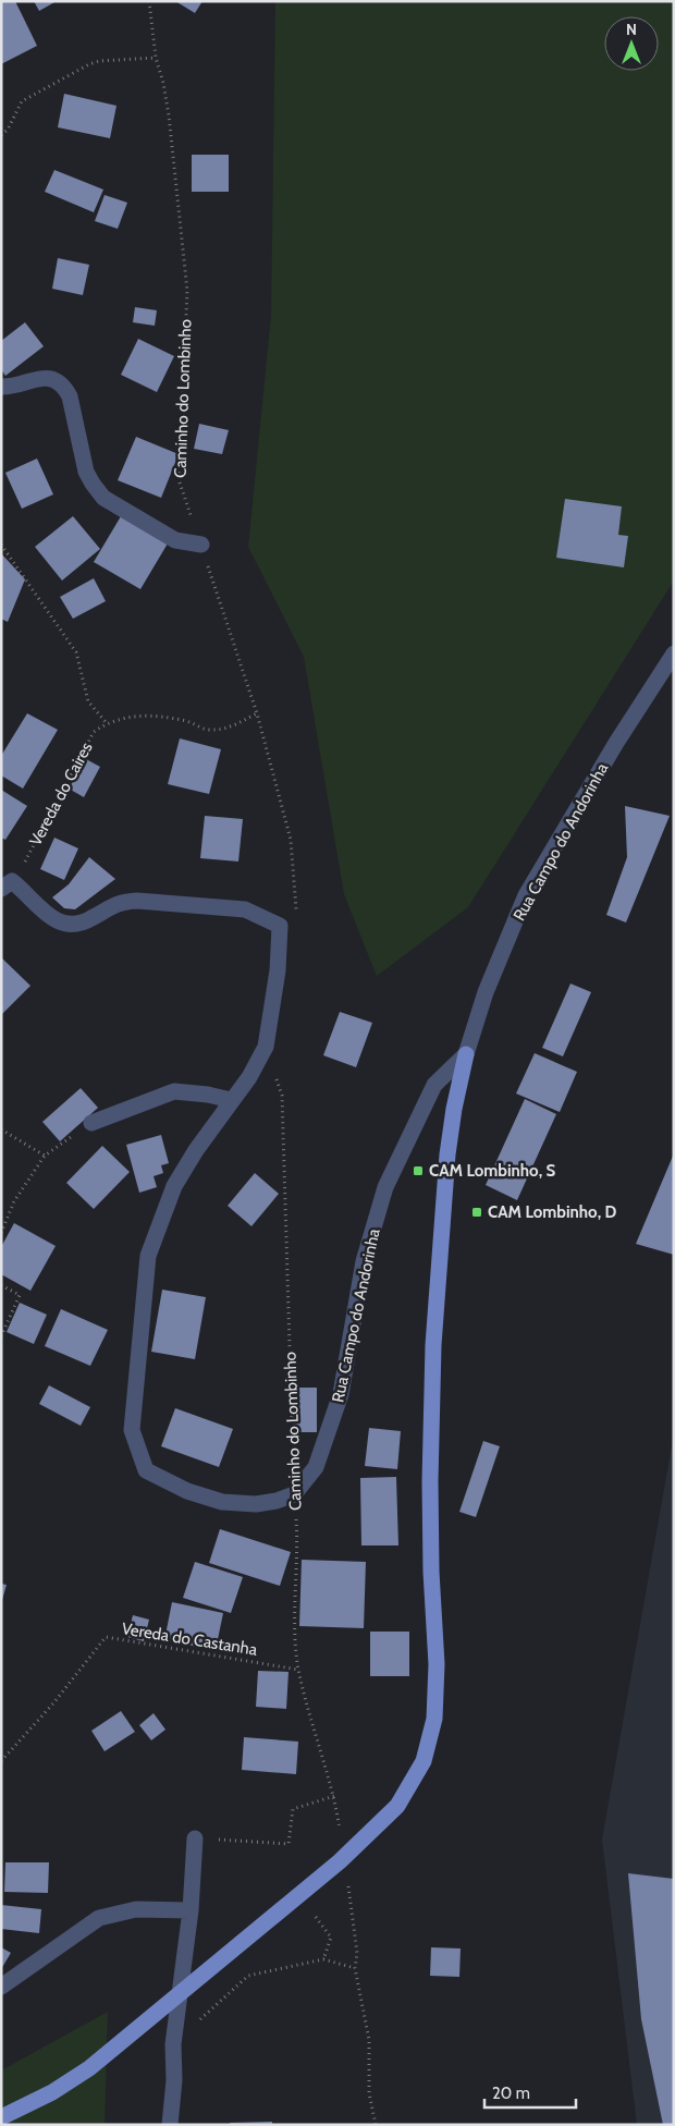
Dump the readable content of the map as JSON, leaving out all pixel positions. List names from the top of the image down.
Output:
{
  "streets": {
    "street": ["Rua Campo do Andorinha"],
    "path": ["Caminho do Lombinho", "Vereda do Caires", "Vereda do Castanha"]
  },
  "crossings": [
    ["Caminho do Lombinho", "Vereda do Caires"],
    ["Caminho do Lombinho", "Rua Campo do Andorinha"],
    ["Caminho do Lombinho", "Vereda do Castanha"]
  ],
  "places": {
    "transit": ["CAM Lombinho, S", "CAM Lombinho, D"]
  },
  "scale_bar": "20 m",
  "north": "top"
}
